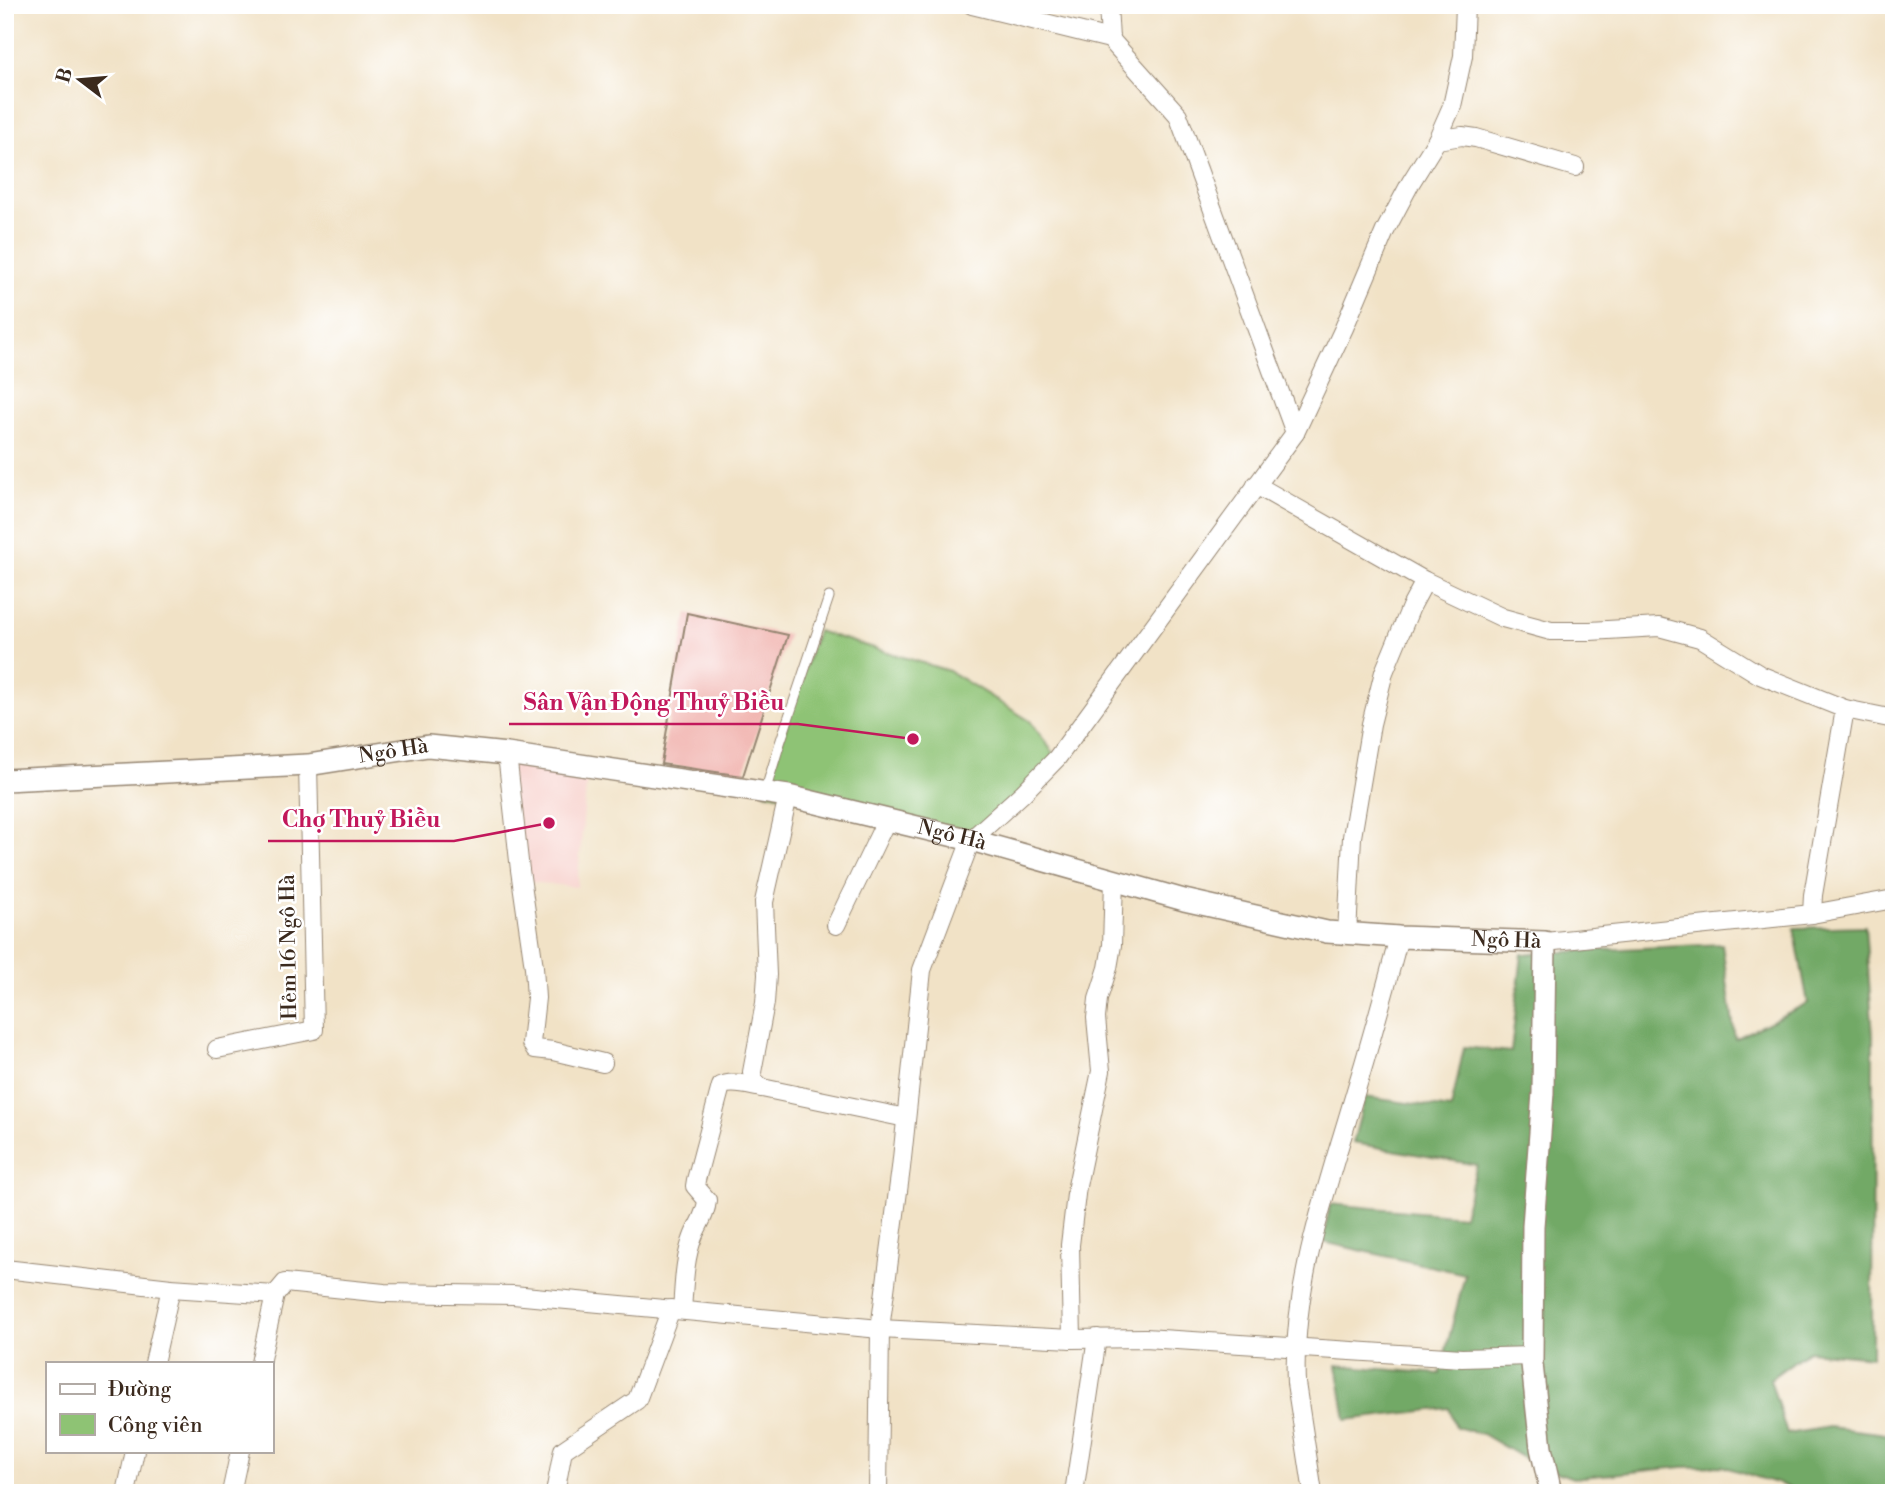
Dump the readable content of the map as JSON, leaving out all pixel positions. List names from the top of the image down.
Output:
{
  "streets": {
    "street": ["Ngô Hà", "Hẻm 16 Ngô Hà"]
  },
  "crossings": [
    ["Ngô Hà", "Hẻm 16 Ngô Hà"]
  ],
  "places": ["Sân Vận Động Thuỷ Biều", "Chợ Thuỷ Biều"],
  "legend": ["Đường", "Công viên"],
  "north": "left"
}
